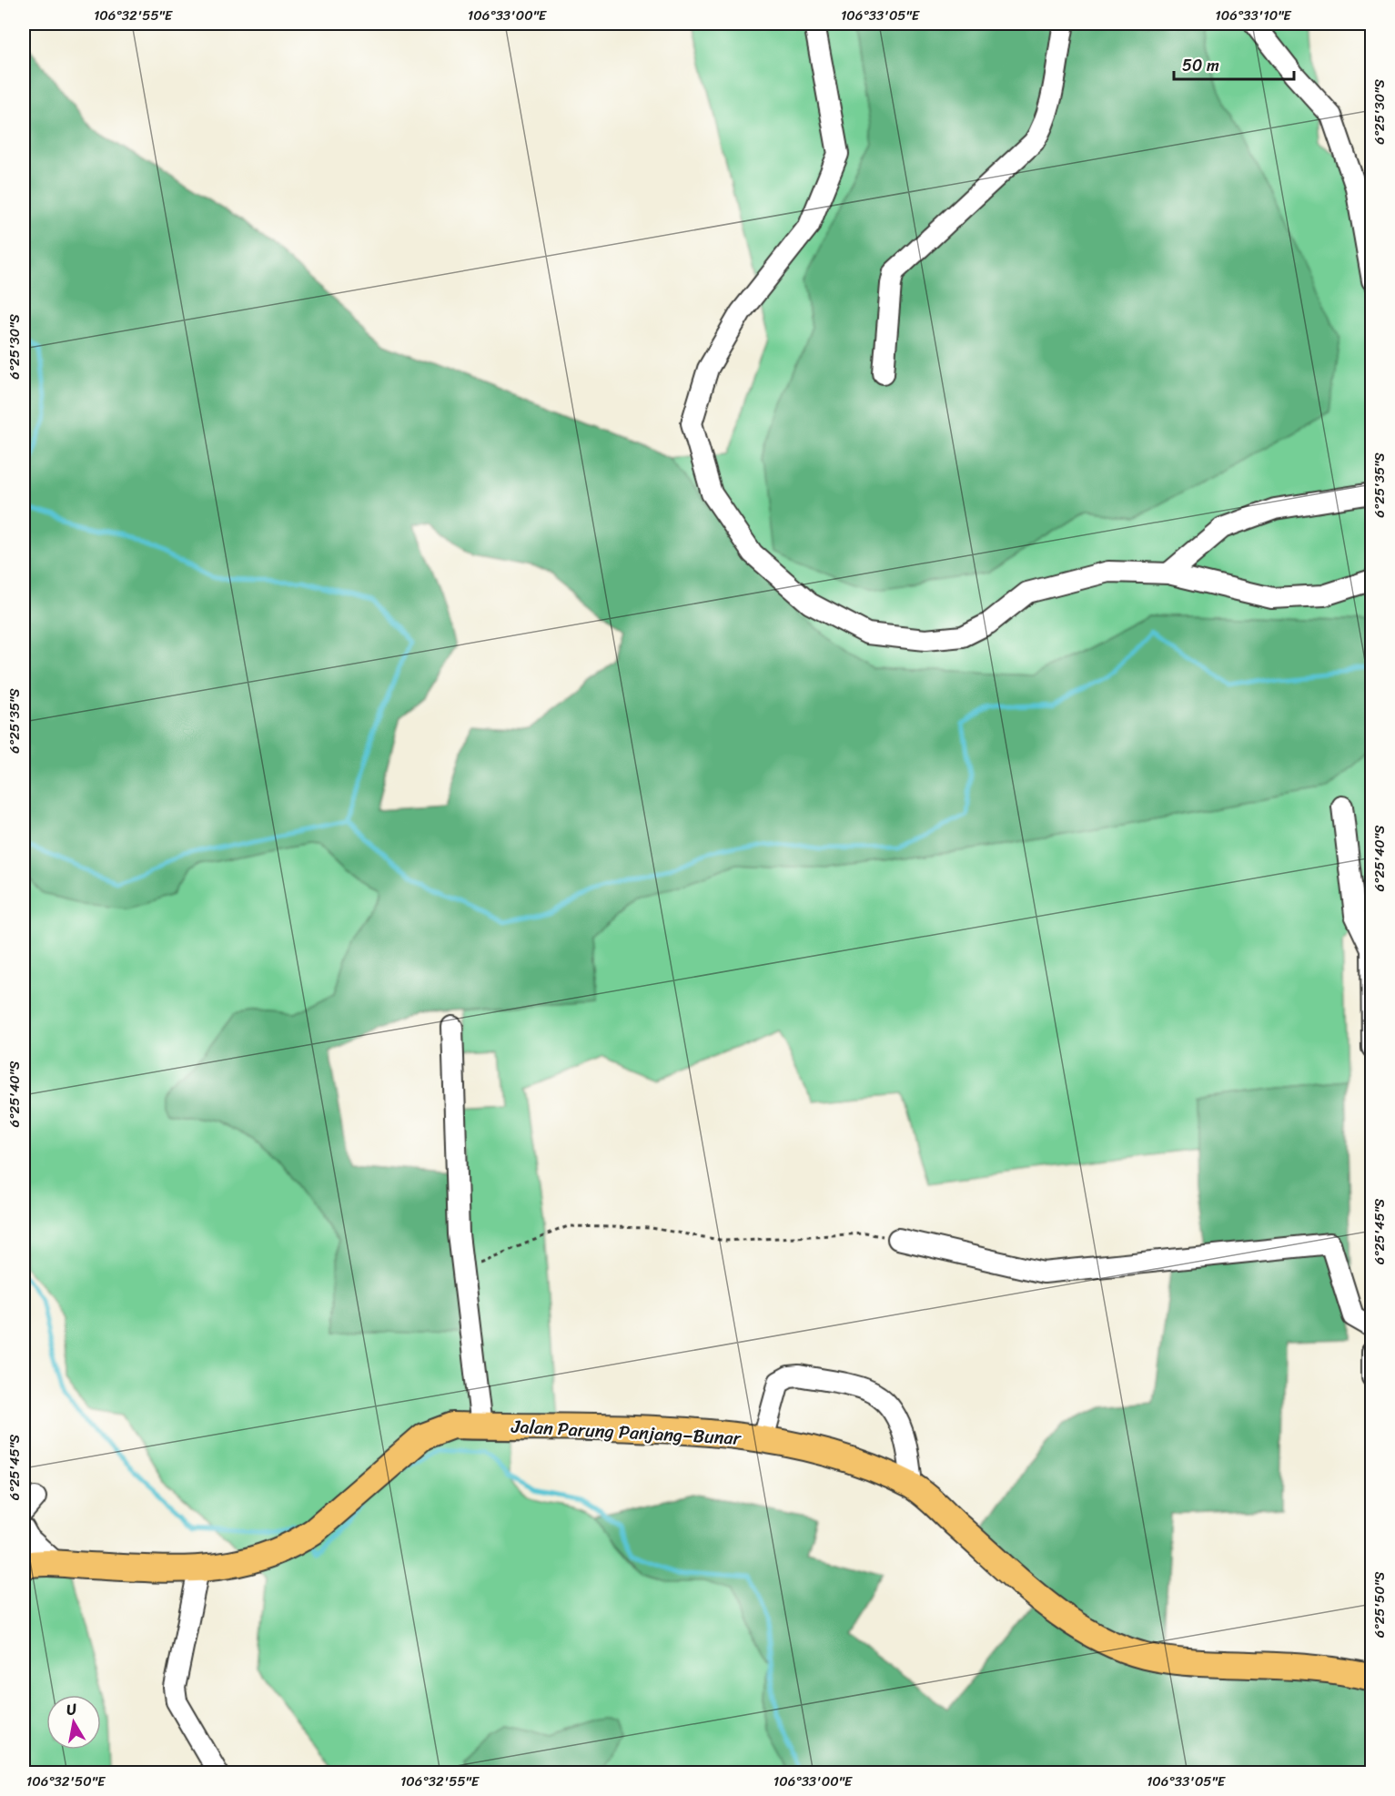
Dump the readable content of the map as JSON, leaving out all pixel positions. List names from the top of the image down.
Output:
{
  "streets": {
    "main road": ["Jalan Parung Panjang–Bunar"]
  },
  "scale_bar": "50 m",
  "north": "top",
  "coordinates": [
    "106°32'55\"E",
    "106°33'00\"E",
    "106°33'05\"E",
    "106°33'10\"E",
    "6°25'30\"S",
    "6°25'35\"S",
    "6°25'40\"S",
    "6°25'45\"S",
    "6°25'50\"S",
    "106°32'50\"E"
  ]
}
